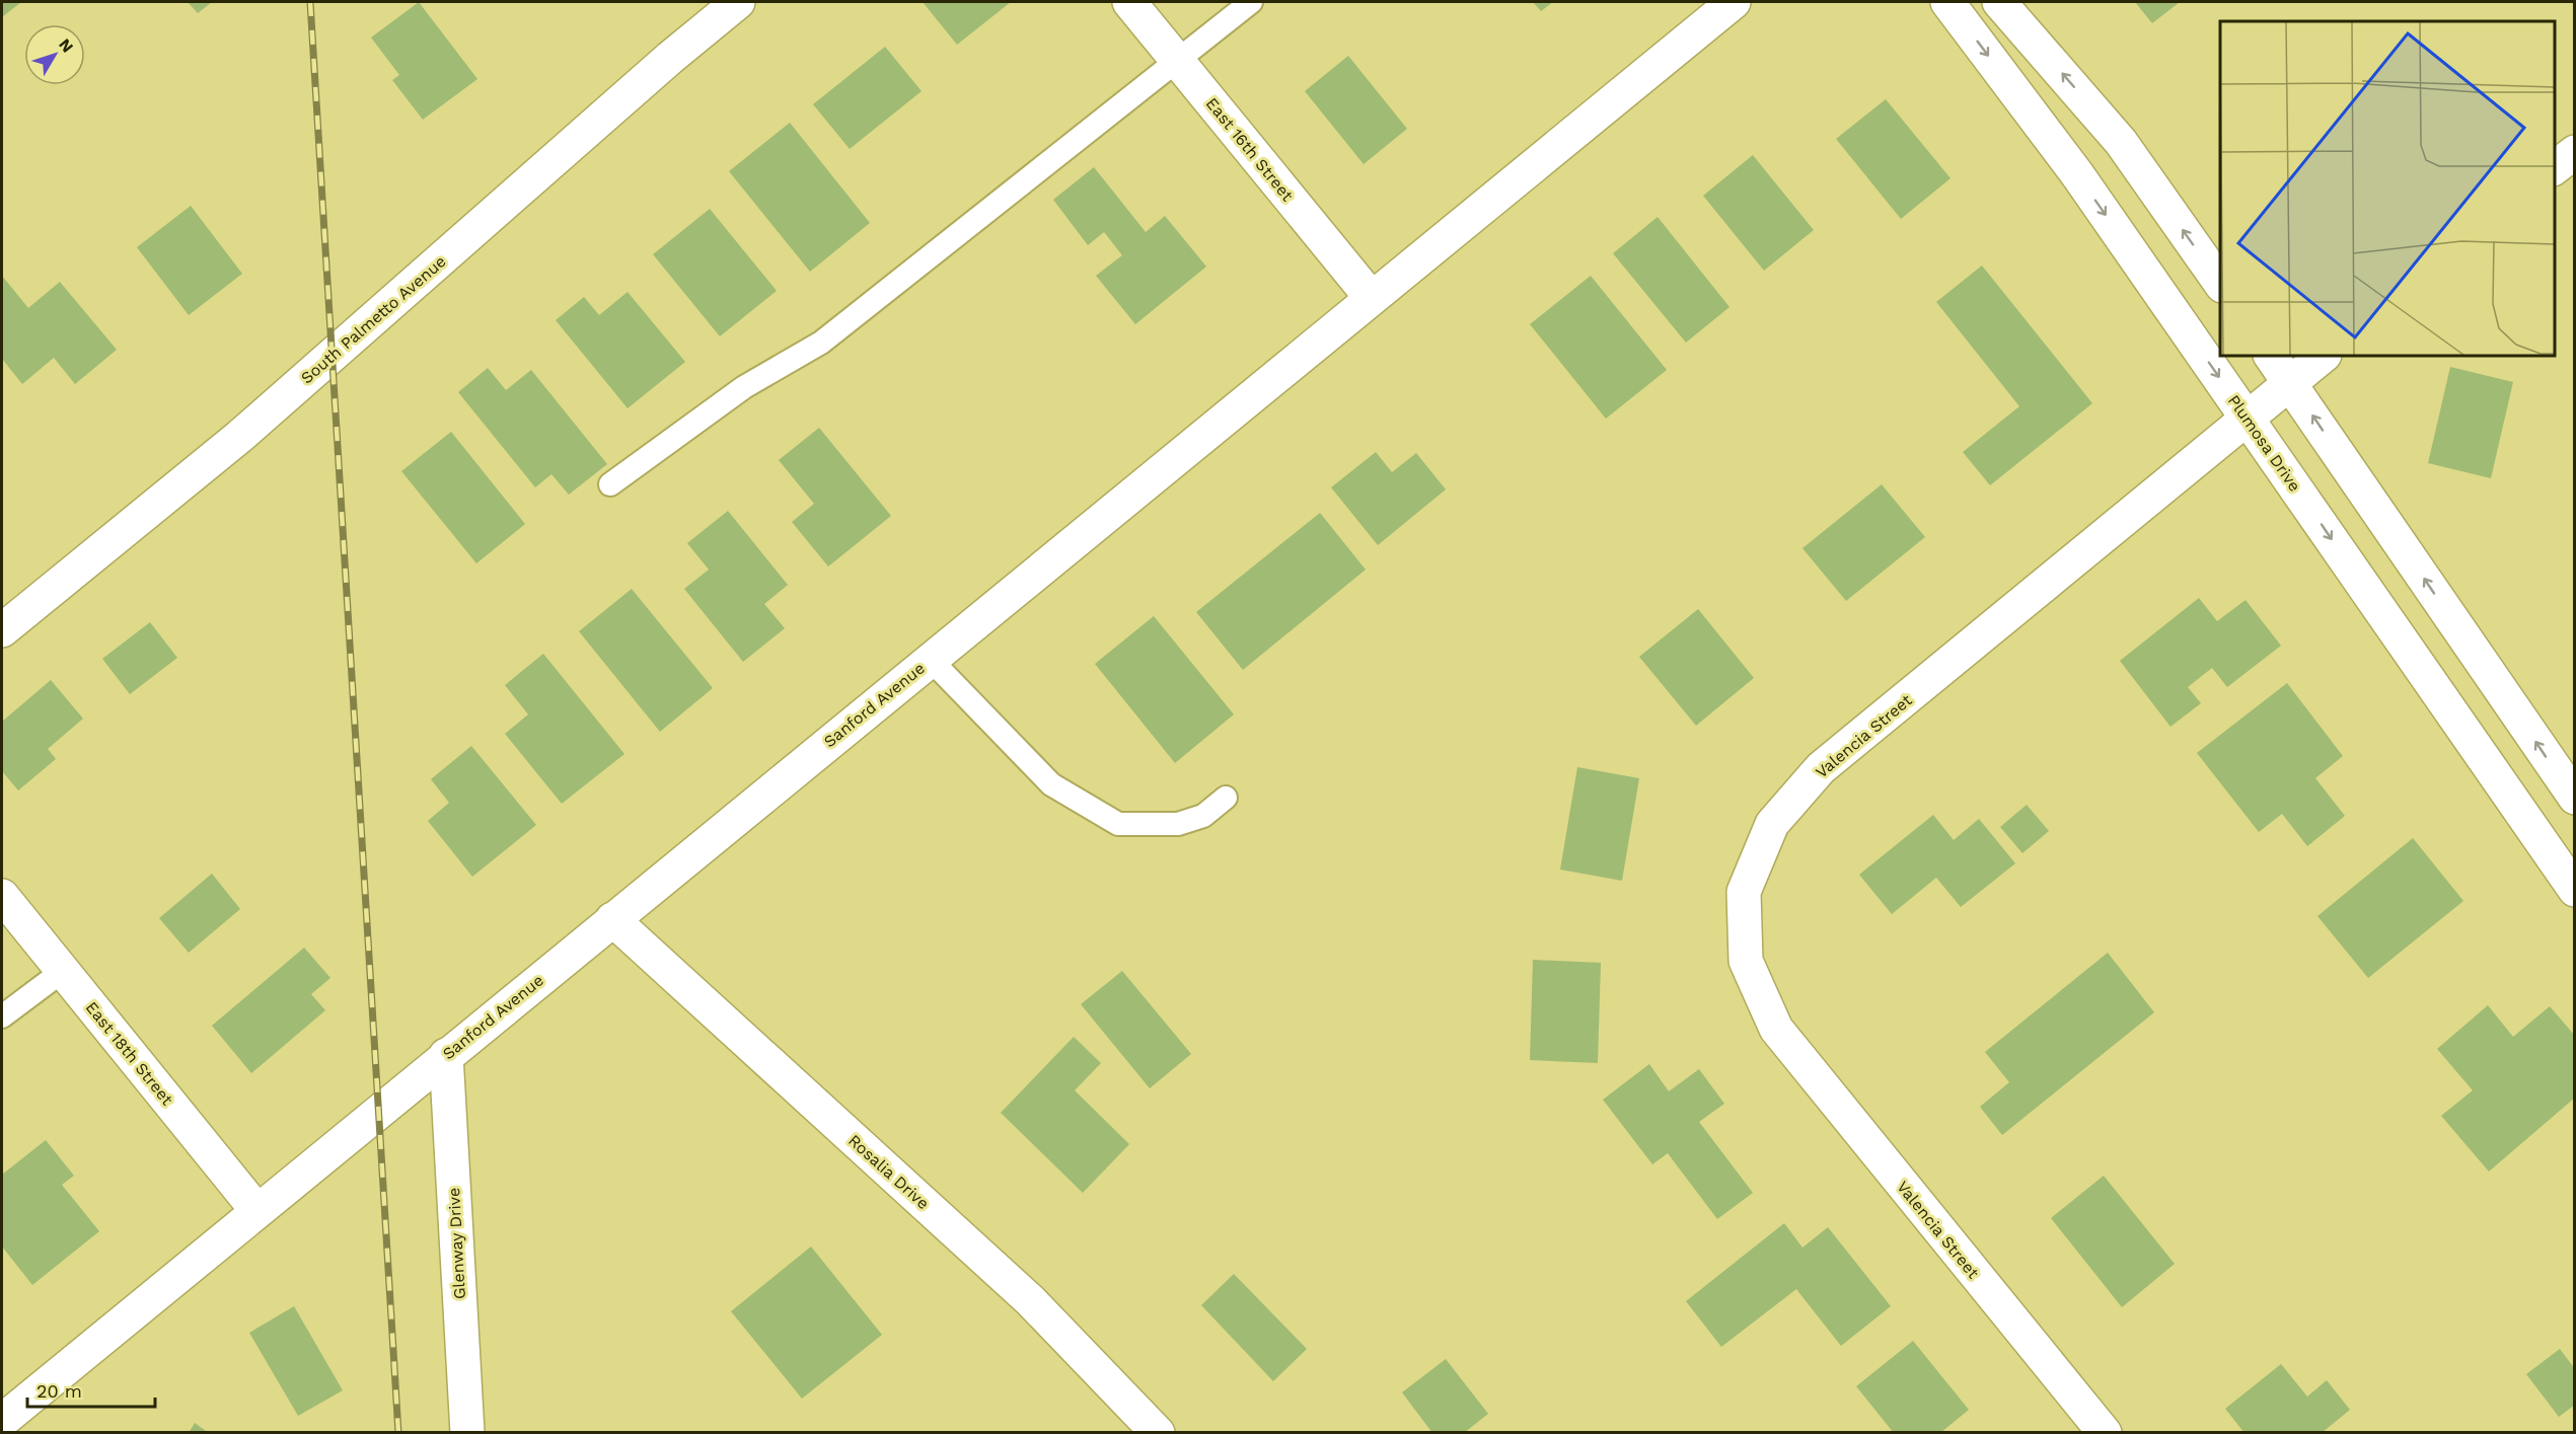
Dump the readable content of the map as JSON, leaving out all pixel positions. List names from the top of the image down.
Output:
{
  "streets": {
    "street": [
      "East 16th Street",
      "South Palmetto Avenue",
      "Plumosa Drive",
      "Sanford Avenue",
      "Valencia Street",
      "East 18th Street",
      "Rosalia Drive",
      "Glenway Drive"
    ]
  },
  "crossings": [
    ["East 16th Street", "Sanford Avenue"],
    ["Plumosa Drive", "Valencia Street"],
    ["Sanford Avenue", "East 18th Street"],
    ["Sanford Avenue", "Rosalia Drive"],
    ["Sanford Avenue", "Glenway Drive"]
  ],
  "scale_bar": "20 m",
  "north": "top right"
}
